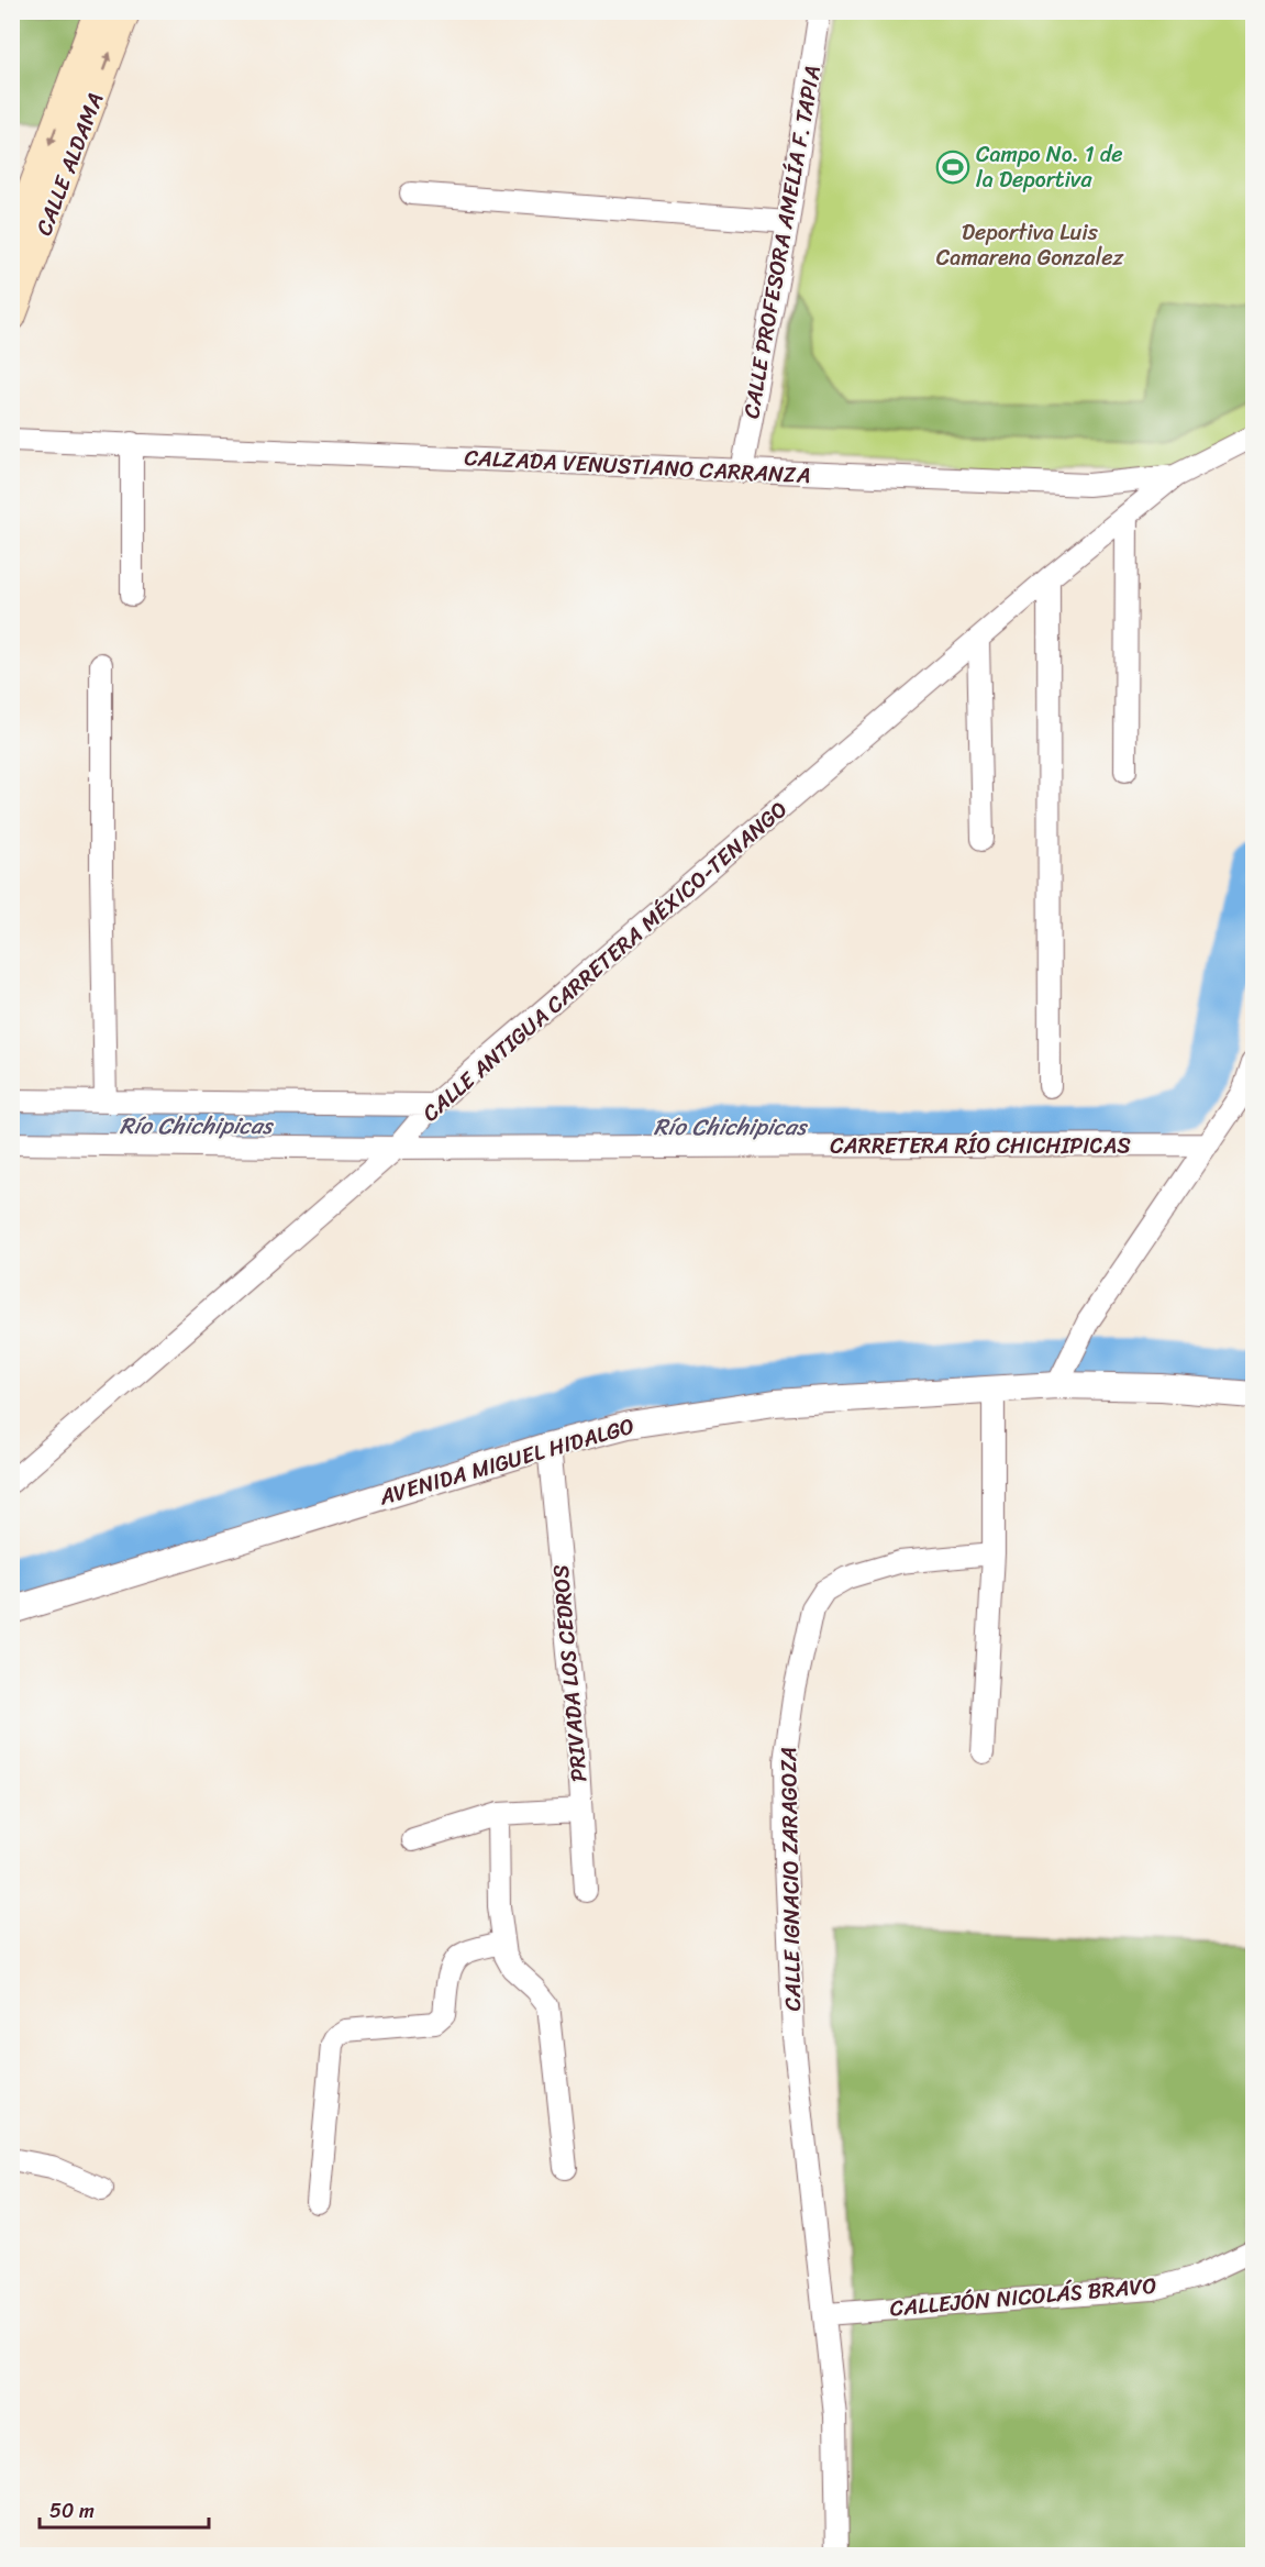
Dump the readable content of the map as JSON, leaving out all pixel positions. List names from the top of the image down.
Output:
{
  "streets": {
    "main road": ["CALLE ALDAMA"],
    "street": [
      "CALLE PROFESORA AMELÍA F. TAPIA",
      "CALZADA VENUSTIANO CARRANZA",
      "CALLE ANTIGUA CARRETERA MÉXICO-TENANGO",
      "CARRETERA RÍO CHICHIPICAS",
      "AVENIDA MIGUEL HIDALGO",
      "PRIVADA LOS CEDROS",
      "CALLE IGNACIO ZARAGOZA",
      "CALLEJÓN NICOLÁS BRAVO"
    ]
  },
  "crossings": [
    ["CALLE PROFESORA AMELÍA F. TAPIA", "CALZADA VENUSTIANO CARRANZA"],
    ["CALZADA VENUSTIANO CARRANZA", "CALLE ANTIGUA CARRETERA MÉXICO-TENANGO"],
    ["CALLE ANTIGUA CARRETERA MÉXICO-TENANGO", "CARRETERA RÍO CHICHIPICAS"],
    ["AVENIDA MIGUEL HIDALGO", "PRIVADA LOS CEDROS"],
    ["CALLE IGNACIO ZARAGOZA", "CALLEJÓN NICOLÁS BRAVO"]
  ],
  "water": ["Río Chichipicas"],
  "parks": ["Deportiva Luis Camarena Gonzalez"],
  "places": {
    "sports": ["Campo No. 1 de la Deportiva"]
  },
  "scale_bar": "50 m"
}
